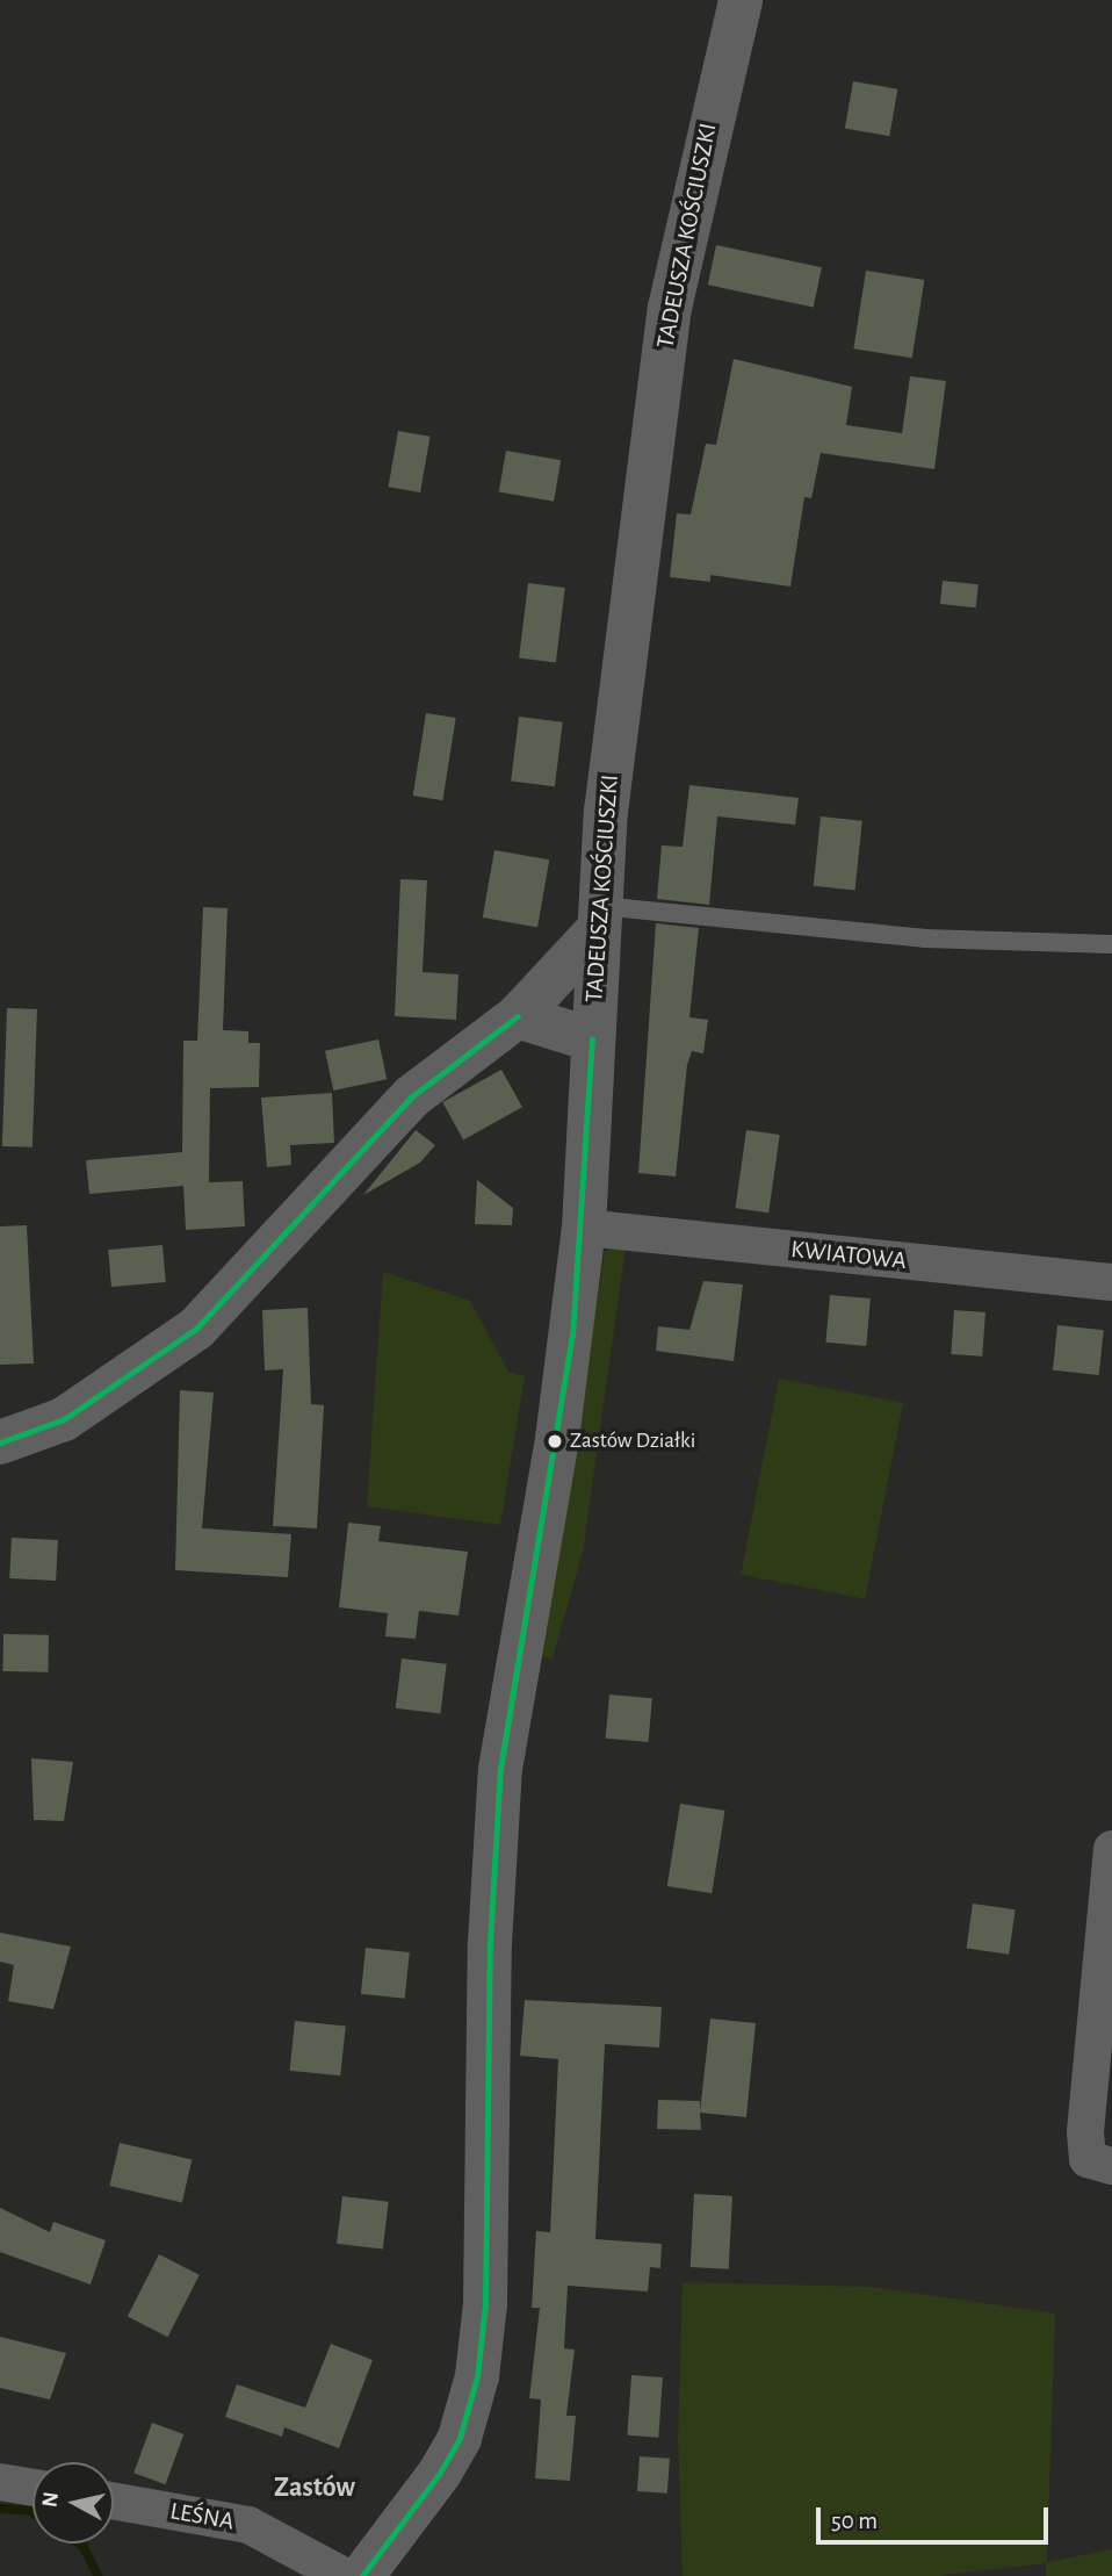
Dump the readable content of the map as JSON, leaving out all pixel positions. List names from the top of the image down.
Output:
{
  "streets": {
    "street": ["TADEUSZA KOŚCIUSZKI", "KWIATOWA", "LEŚNA"]
  },
  "crossings": [
    ["TADEUSZA KOŚCIUSZKI", "KWIATOWA"]
  ],
  "districts": ["Zastów"],
  "places": ["Zastów Działki"],
  "scale_bar": "50 m",
  "north": "left"
}
